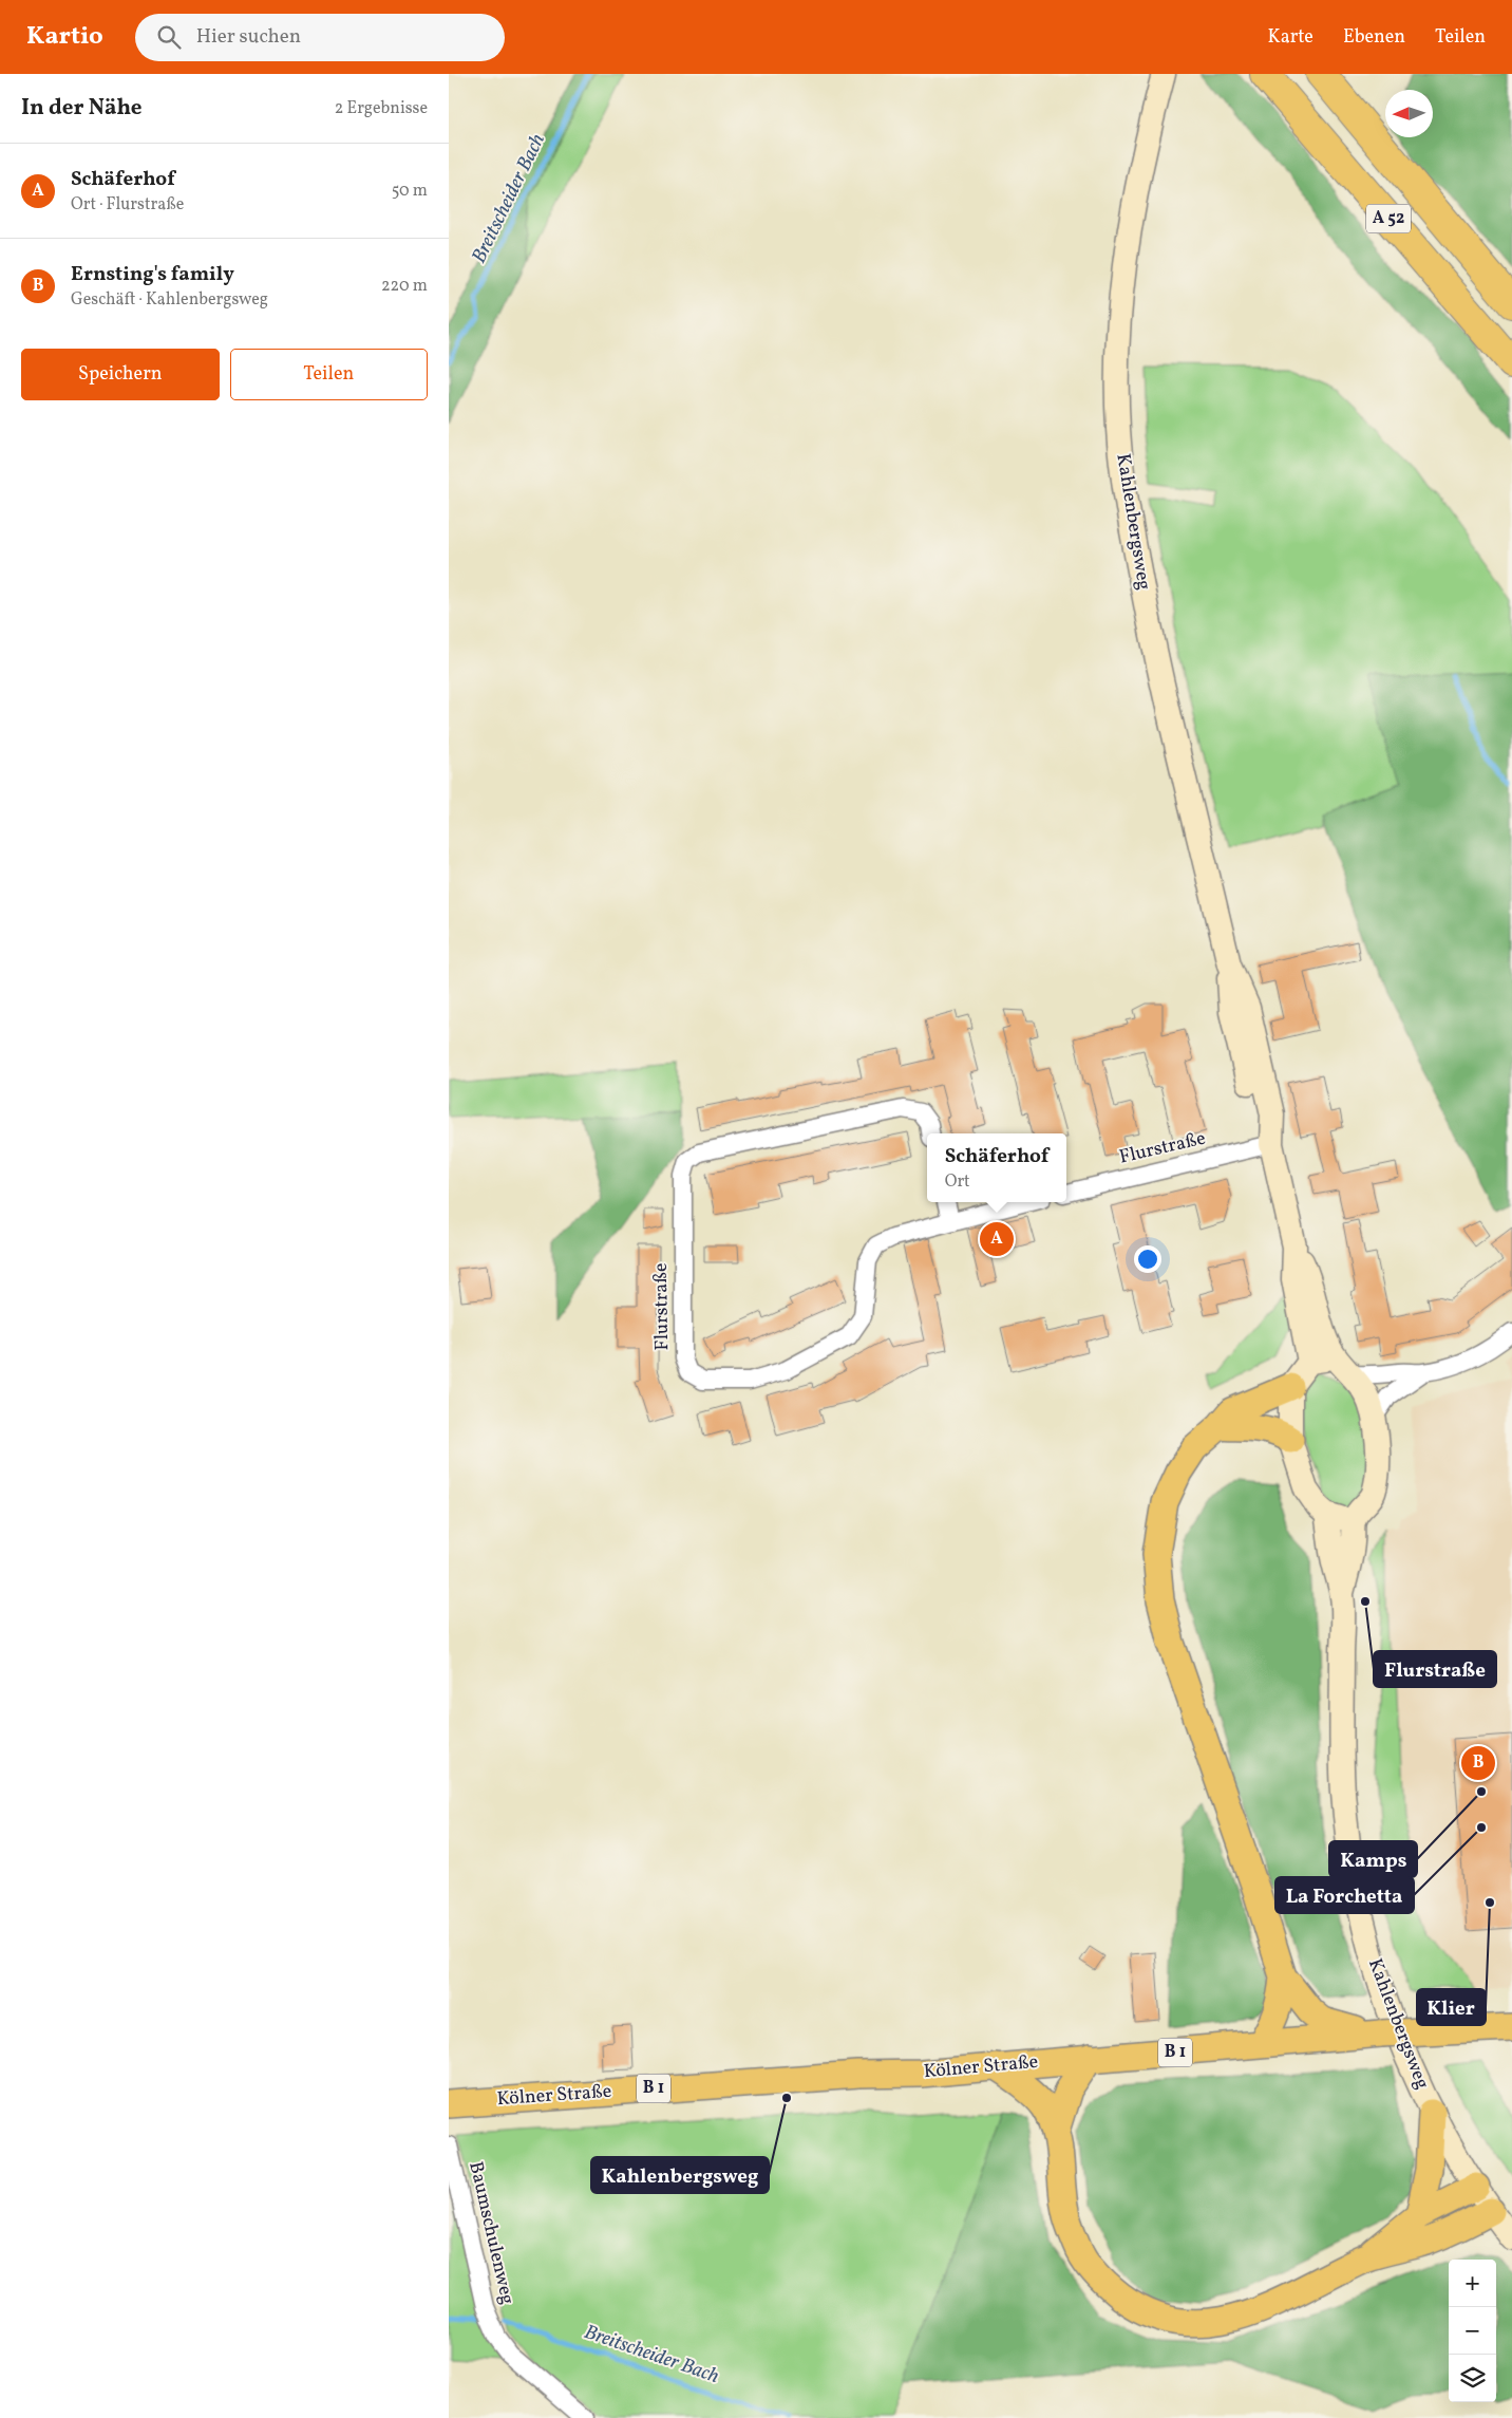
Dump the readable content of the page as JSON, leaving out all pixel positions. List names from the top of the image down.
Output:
{
  "streets": {
    "highway": ["A 52"],
    "main road": ["B 1", "Kölner Straße"],
    "street": ["Kahlenbergsweg", "Flurstraße", "Baumschulenweg"]
  },
  "crossings": [
    ["Kahlenbergsweg", "Flurstraße"]
  ],
  "water": ["Breitscheider Bach"],
  "places": [
    "Flurstraße",
    "Kamps",
    "La Forchetta",
    "Klier",
    "Kahlenbergsweg"
  ],
  "north": "left",
  "page": {
    "header": "Kartio",
    "search": "Hier suchen",
    "nav": ["Karte", "Ebenen", "Teilen"],
    "heading": ["In der Nähe", "2 Ergebnisse"],
    "list": [
      {
        "mark": "A",
        "name": "Schäferhof",
        "note": "Ort · Flurstraße",
        "value": "50 m"
      },
      {
        "mark": "B",
        "name": "Ernsting's family",
        "note": "Geschäft · Kahlenbergsweg",
        "value": "220 m"
      }
    ],
    "buttons": ["Speichern", "Teilen"],
    "popup": ["Schäferhof", "Ort"],
    "pins": ["A", "B"],
    "map_buttons": ["+", "−"]
  }
}
